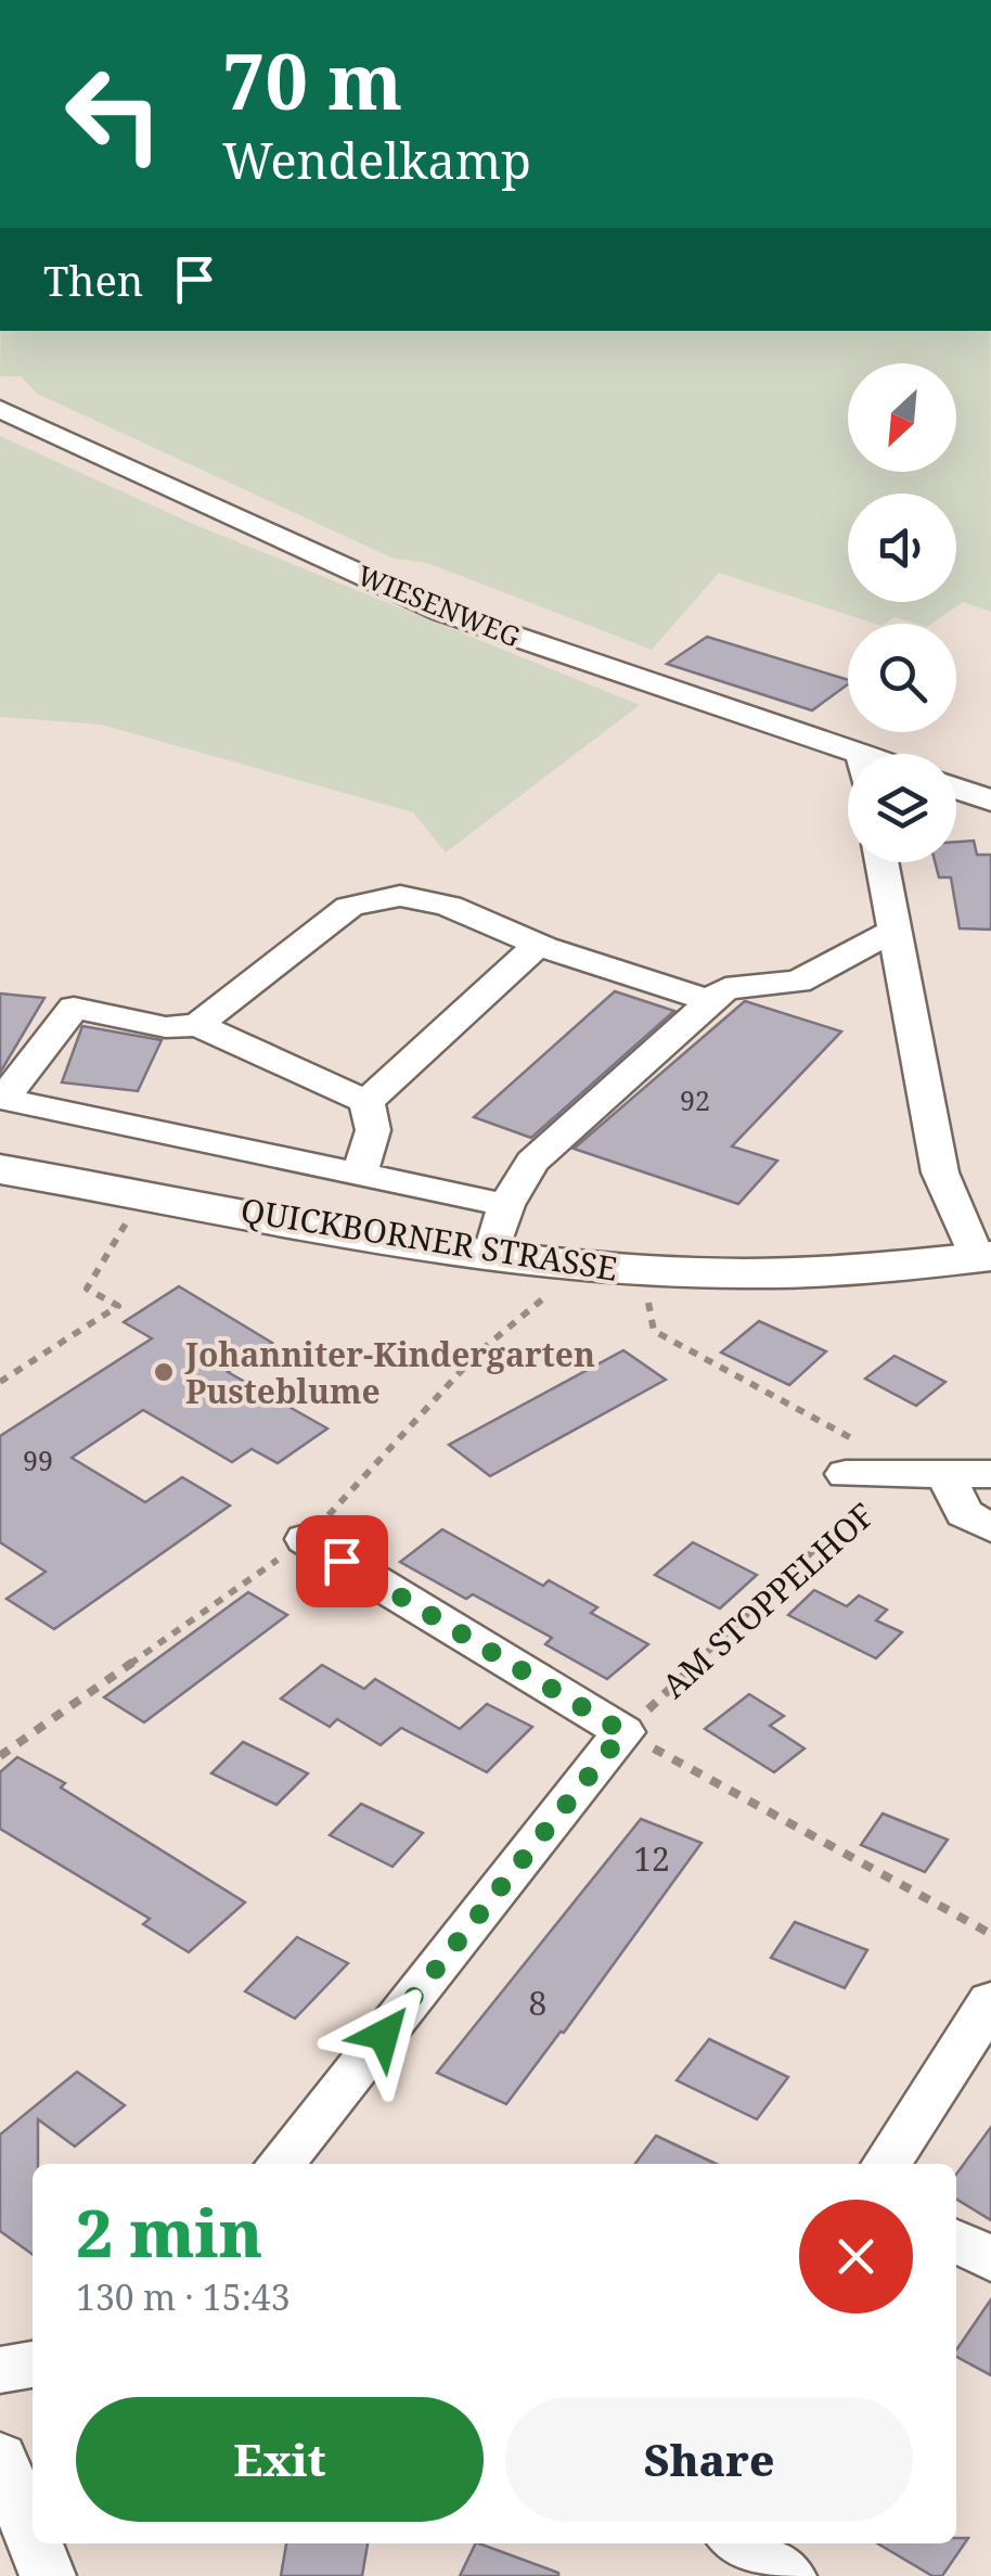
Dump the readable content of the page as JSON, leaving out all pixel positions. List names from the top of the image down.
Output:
{
  "streets": {
    "main road": ["QUICKBORNER STRASSE"],
    "street": ["WIESENWEG", "AM STOPPELHOF"]
  },
  "places": ["Johanniter-Kindergarten Pusteblume"],
  "house_numbers": [
    "92",
    "99",
    "12",
    "8"
  ],
  "north": "bottom left",
  "page": {
    "turn": ["70 m", "Wendelkamp"],
    "then": "Then",
    "heading": ["2 min", "130 m · 15:43"],
    "buttons": ["Exit", "Share"]
  }
}
